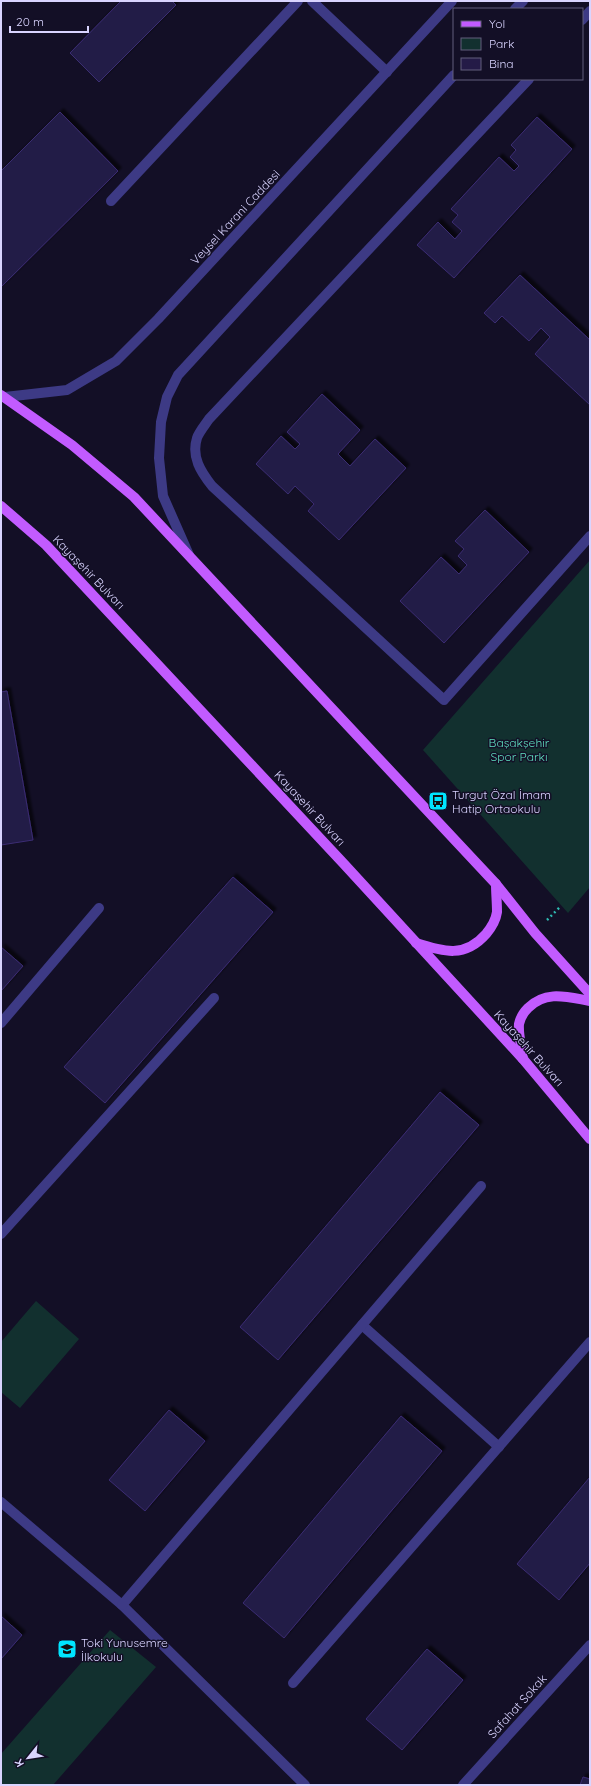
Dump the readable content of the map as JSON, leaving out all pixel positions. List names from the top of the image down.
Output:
{
  "streets": {
    "main road": ["Kayaşehir Bulvarı"],
    "street": ["Veysel Karani Caddesi", "Safahat Sokak"]
  },
  "parks": ["Başakşehir Spor Parkı"],
  "places": {
    "bus stop": ["Turgut Özal İmam Hatip Ortaokulu"],
    "school or university": ["Toki Yunusemre İlkokulu"]
  },
  "legend": ["Yol", "Park", "Bina"],
  "scale_bar": "20 m",
  "north": "bottom left"
}
